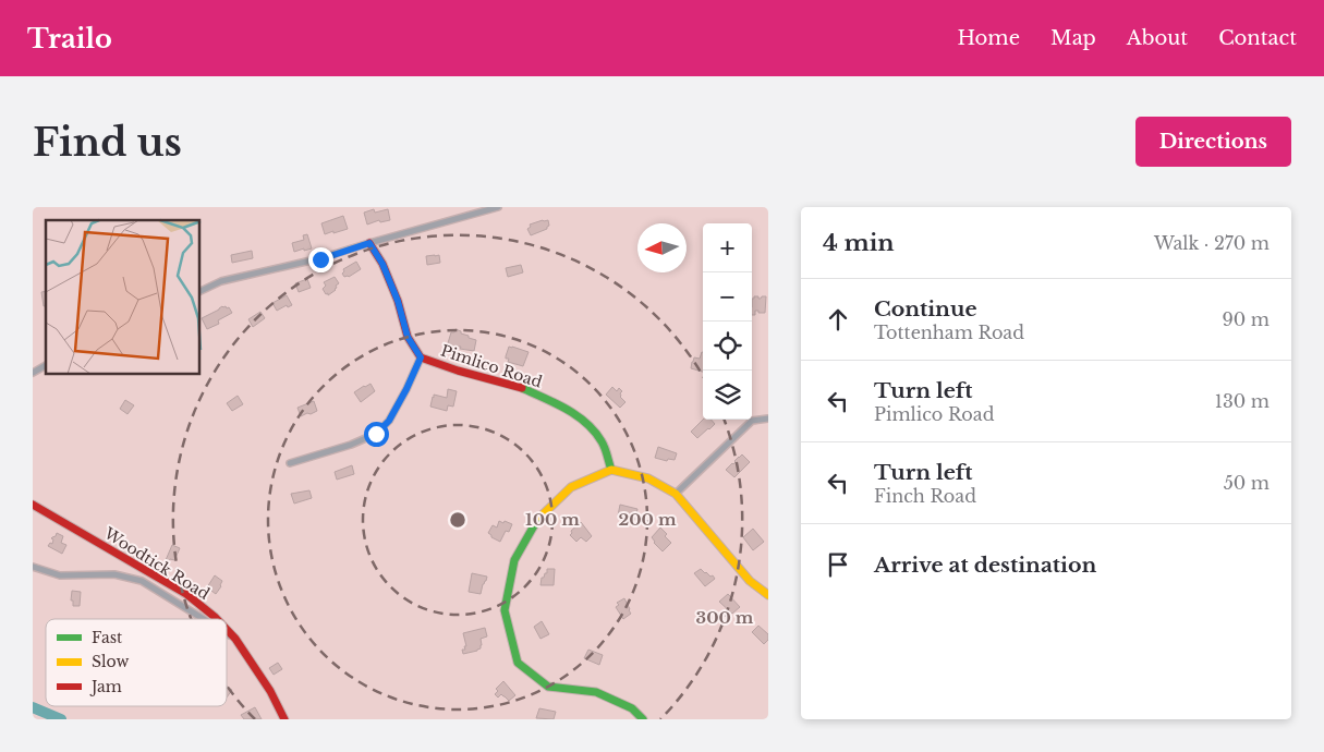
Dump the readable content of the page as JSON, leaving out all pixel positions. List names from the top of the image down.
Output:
{
  "streets": {
    "street": ["Pimlico Road", "Woodtick Road"]
  },
  "legend": ["Fast", "Slow", "Jam"],
  "north": "left",
  "page": {
    "header": "Trailo",
    "nav": [
      "Home",
      "Map",
      "About",
      "Contact"
    ],
    "buttons": "Directions",
    "title": "Find us",
    "heading": ["4 min", "Walk · 270 m"],
    "map_buttons": ["+", "−"],
    "list": [
      ["Continue", "Tottenham Road", "90 m"],
      ["Turn left", "Pimlico Road", "130 m"],
      ["Turn left", "Finch Road", "50 m"],
      "Arrive at destination"
    ]
  },
  "rings": ["100 m", "200 m", "300 m"]
}
